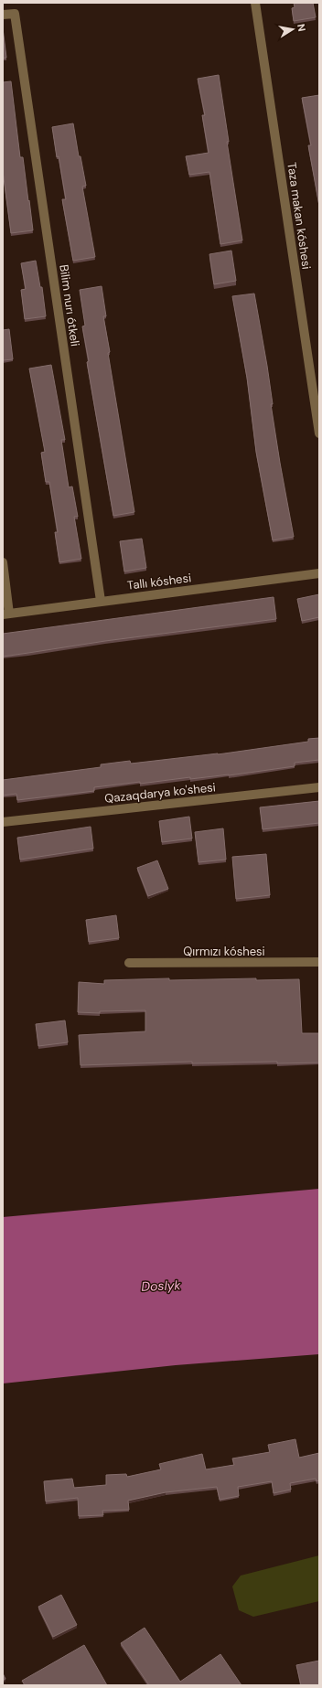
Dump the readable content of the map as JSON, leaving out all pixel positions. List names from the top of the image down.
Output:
{
  "streets": {
    "street": [
      "Taza makan kóshesi",
      "Bilim nurı ótkeli",
      "Tallı kóshesi",
      "Qazaqdarya ko'shesi",
      "Qırmızı kóshesi"
    ]
  },
  "crossings": [
    ["Bilim nurı ótkeli", "Tallı kóshesi"]
  ],
  "water": ["Doslyk"],
  "north": "right"
}
